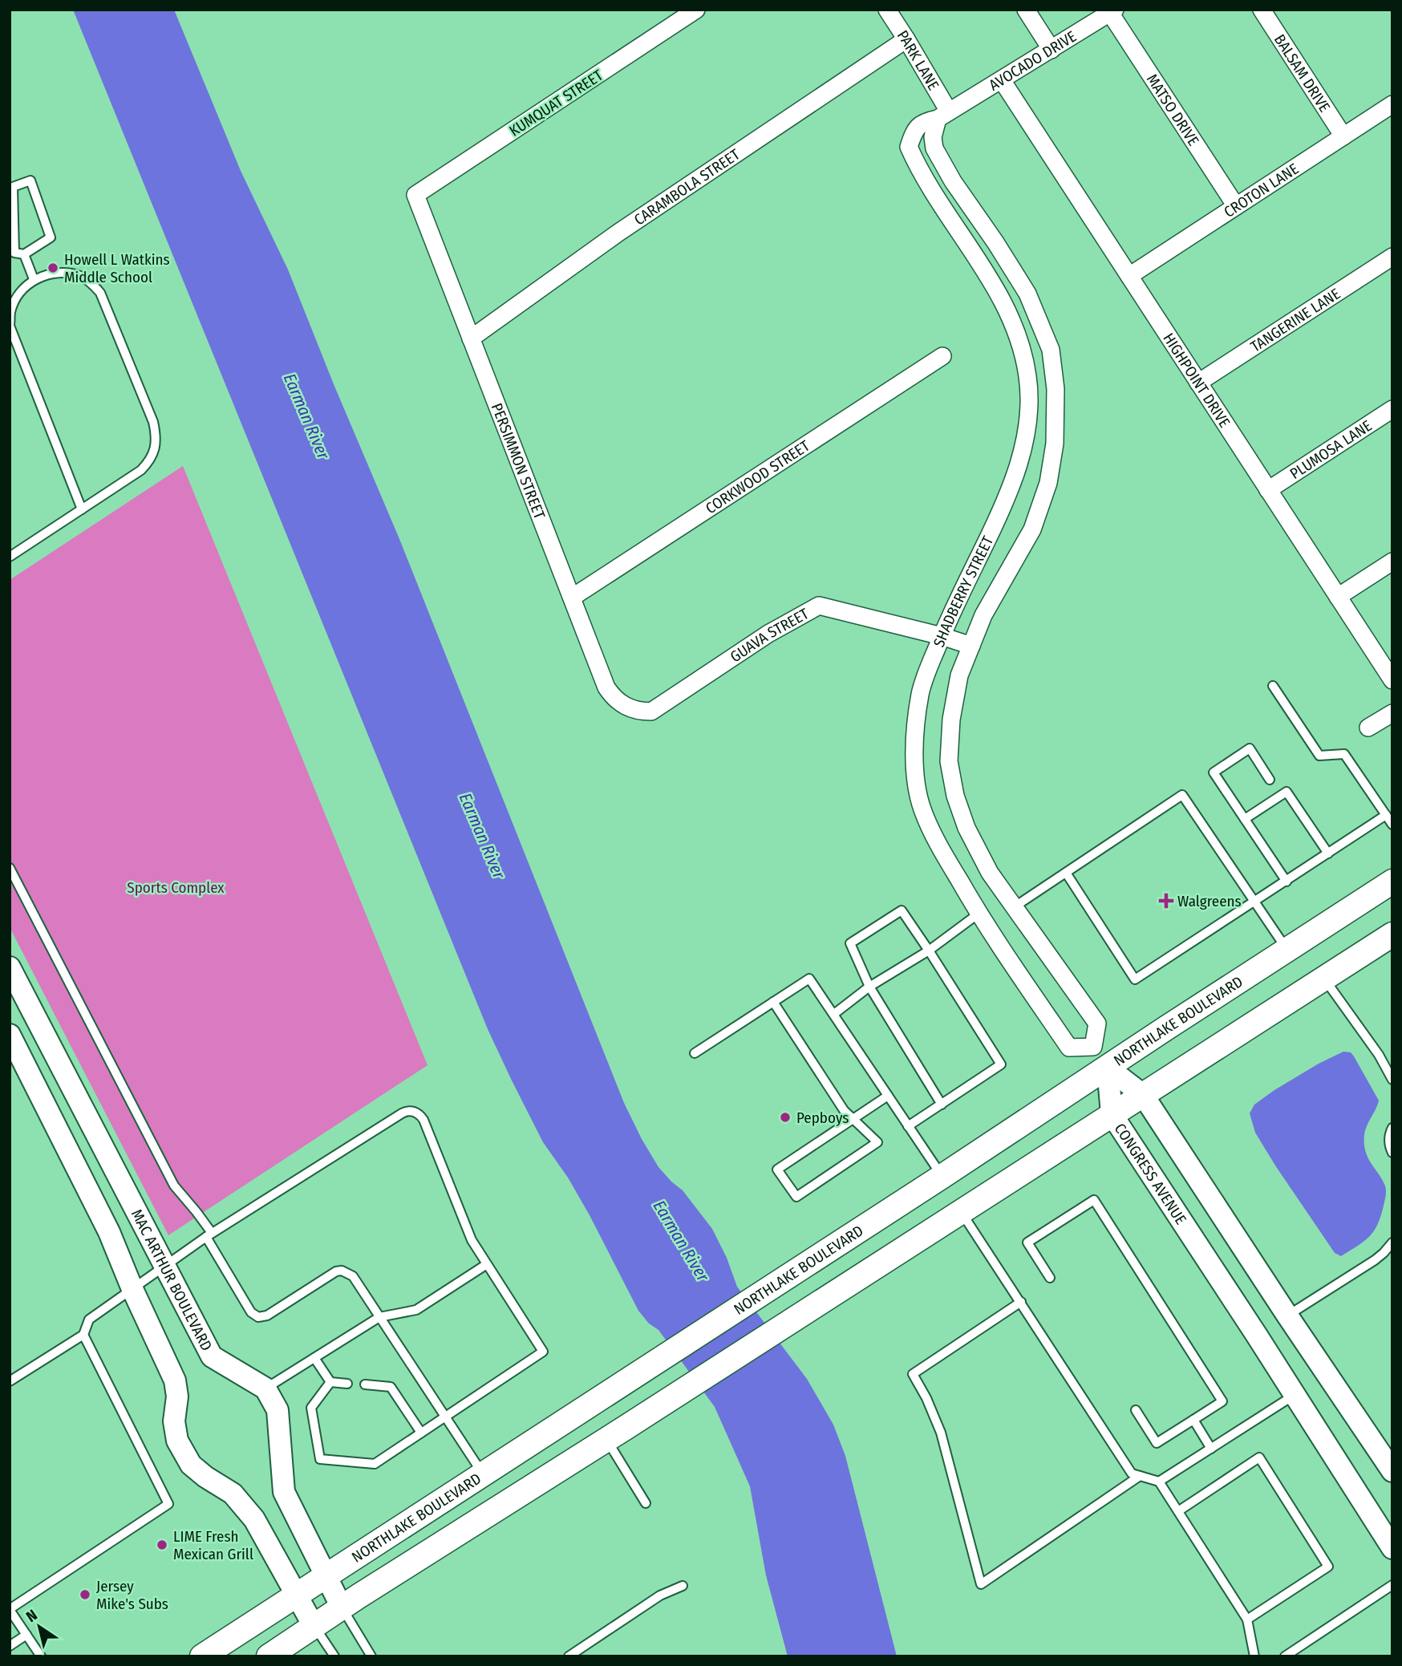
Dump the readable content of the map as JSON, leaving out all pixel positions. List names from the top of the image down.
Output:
{
  "streets": {
    "main road": ["NORTHLAKE BOULEVARD"],
    "street": [
      "PARK LANE",
      "AVOCADO DRIVE",
      "BALSAM DRIVE",
      "KUMQUAT STREET",
      "MATSO DRIVE",
      "CARAMBOLA STREET",
      "CROTON LANE",
      "TANGERINE LANE",
      "HIGHPOINT DRIVE",
      "PLUMOSA LANE",
      "PERSIMMON STREET",
      "CORKWOOD STREET",
      "SHADBERRY STREET",
      "GUAVA STREET",
      "CONGRESS AVENUE",
      "MAC ARTHUR BOULEVARD"
    ]
  },
  "crossings": [
    ["PARK LANE", "AVOCADO DRIVE"],
    ["PARK LANE", "CARAMBOLA STREET"],
    ["PARK LANE", "SHADBERRY STREET"],
    ["AVOCADO DRIVE", "MATSO DRIVE"],
    ["AVOCADO DRIVE", "HIGHPOINT DRIVE"],
    ["AVOCADO DRIVE", "SHADBERRY STREET"],
    ["BALSAM DRIVE", "CROTON LANE"],
    ["KUMQUAT STREET", "PERSIMMON STREET"],
    ["MATSO DRIVE", "CROTON LANE"],
    ["CARAMBOLA STREET", "PERSIMMON STREET"],
    ["CROTON LANE", "HIGHPOINT DRIVE"],
    ["TANGERINE LANE", "HIGHPOINT DRIVE"],
    ["HIGHPOINT DRIVE", "PLUMOSA LANE"],
    ["PERSIMMON STREET", "CORKWOOD STREET"],
    ["PERSIMMON STREET", "GUAVA STREET"],
    ["SHADBERRY STREET", "GUAVA STREET"],
    ["NORTHLAKE BOULEVARD", "CONGRESS AVENUE"]
  ],
  "water": ["Earman River"],
  "parks": ["Sports Complex"],
  "places": {
    "other": [
      "Howell L Watkins Middle School",
      "Pepboys",
      "LIME Fresh Mexican Grill",
      "Jersey Mike's Subs"
    ],
    "health": ["Walgreens"]
  },
  "north": "top left"
}
